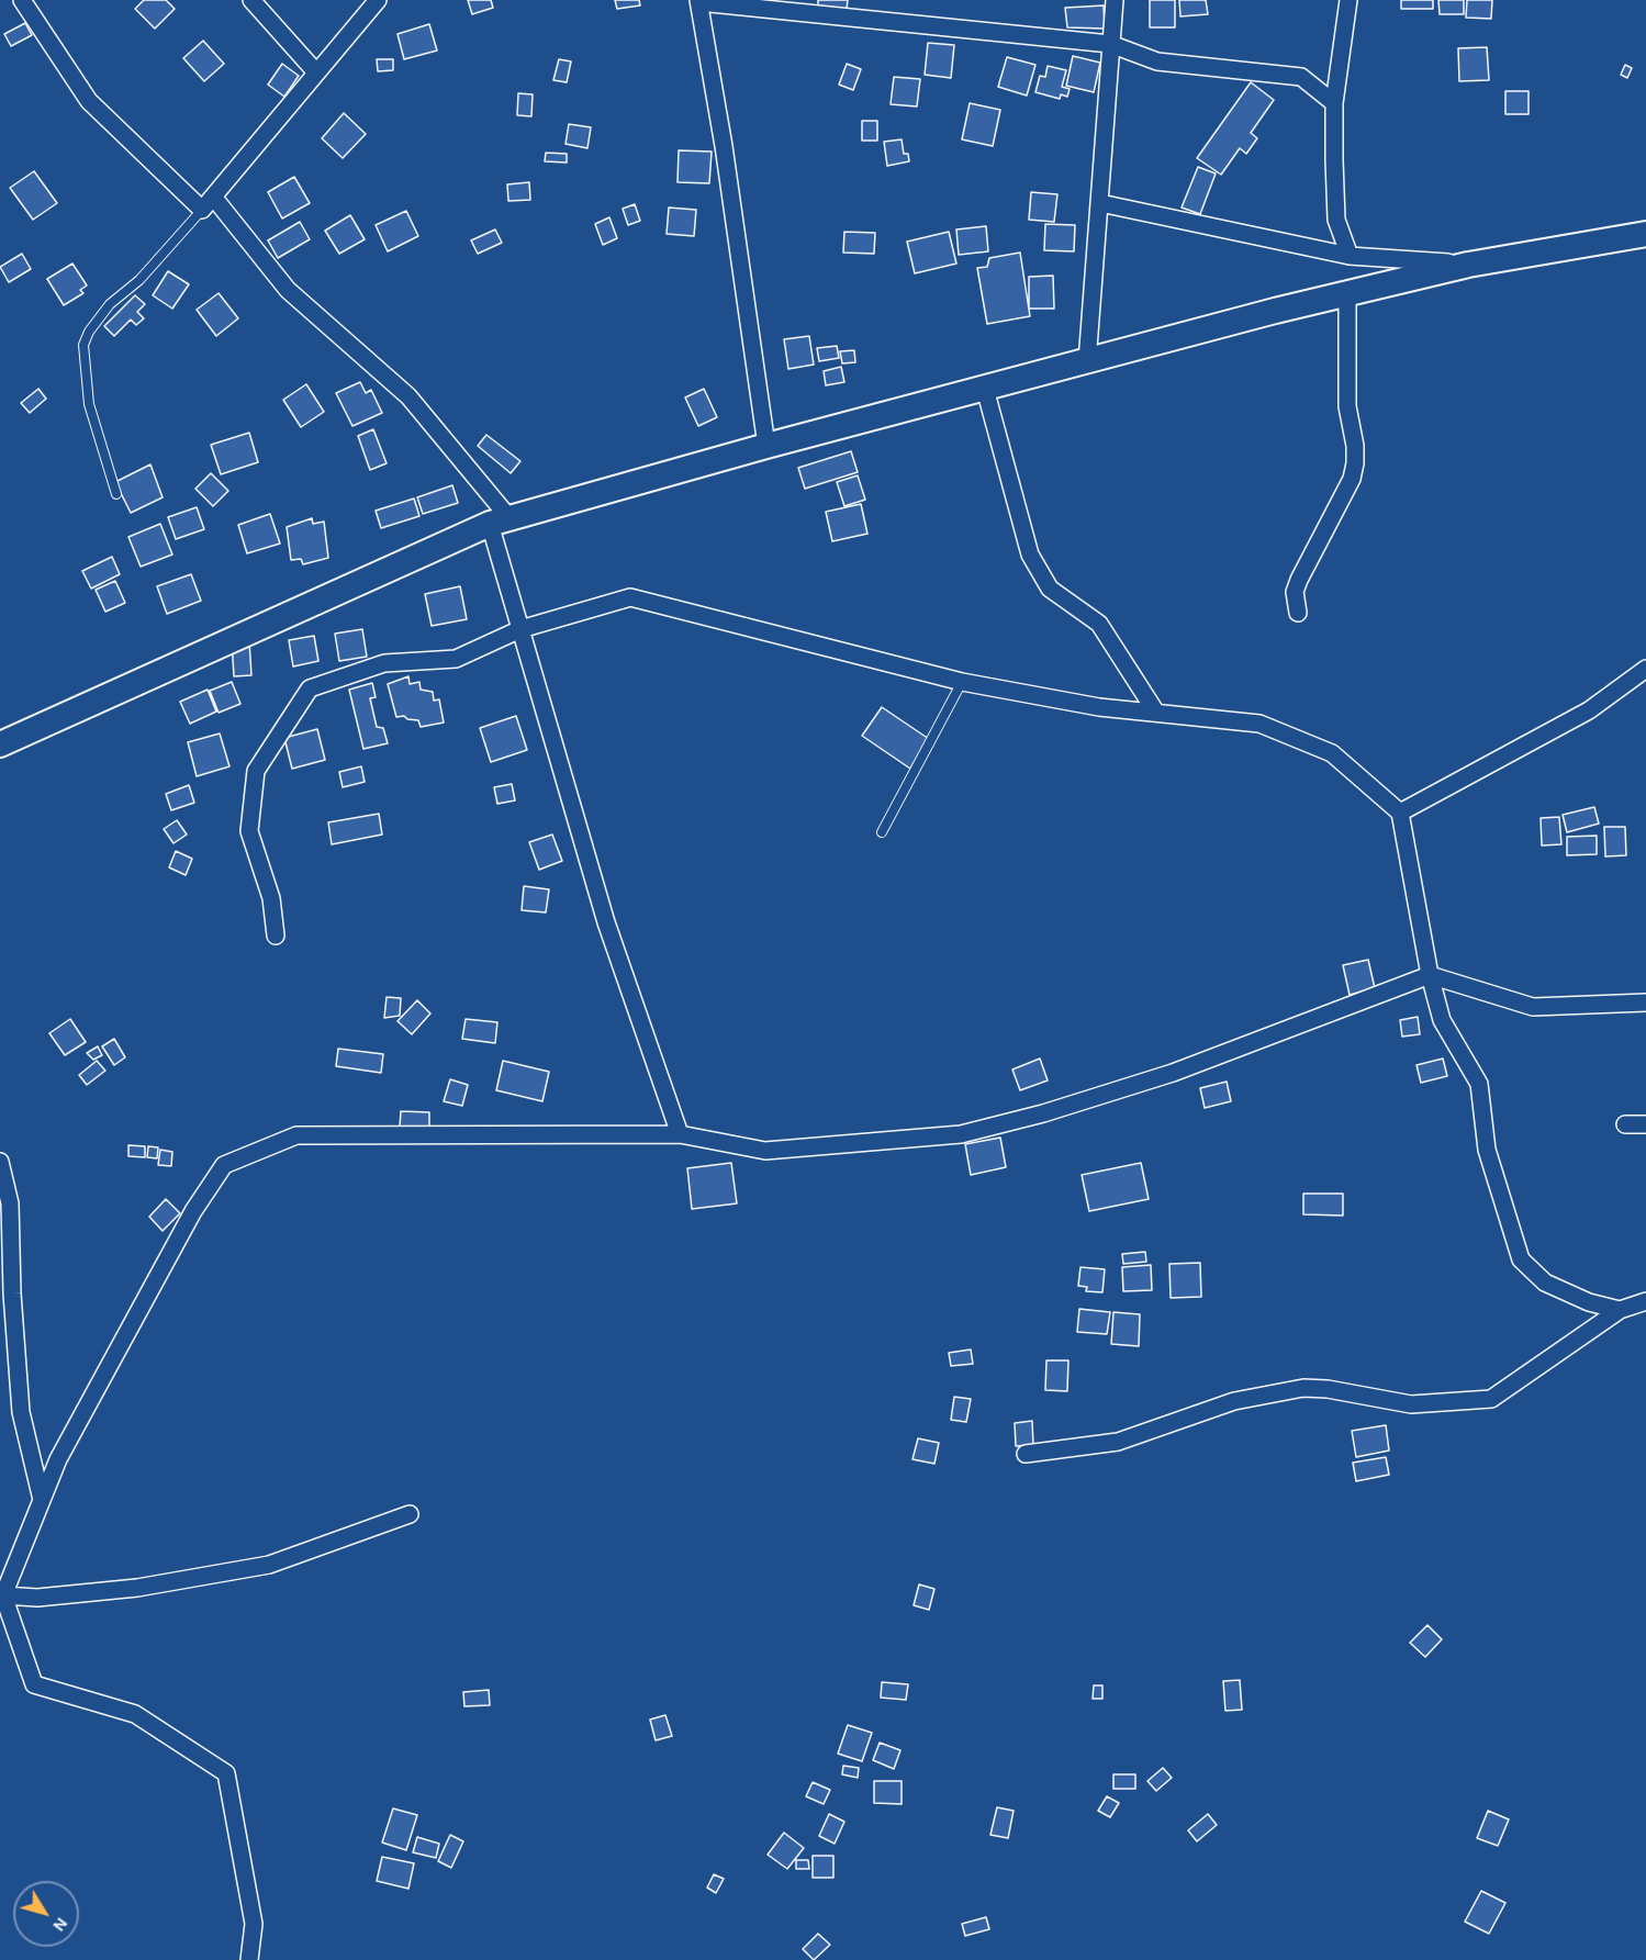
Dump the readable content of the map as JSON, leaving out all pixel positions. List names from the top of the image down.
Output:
{
  "north": "bottom right"
}
